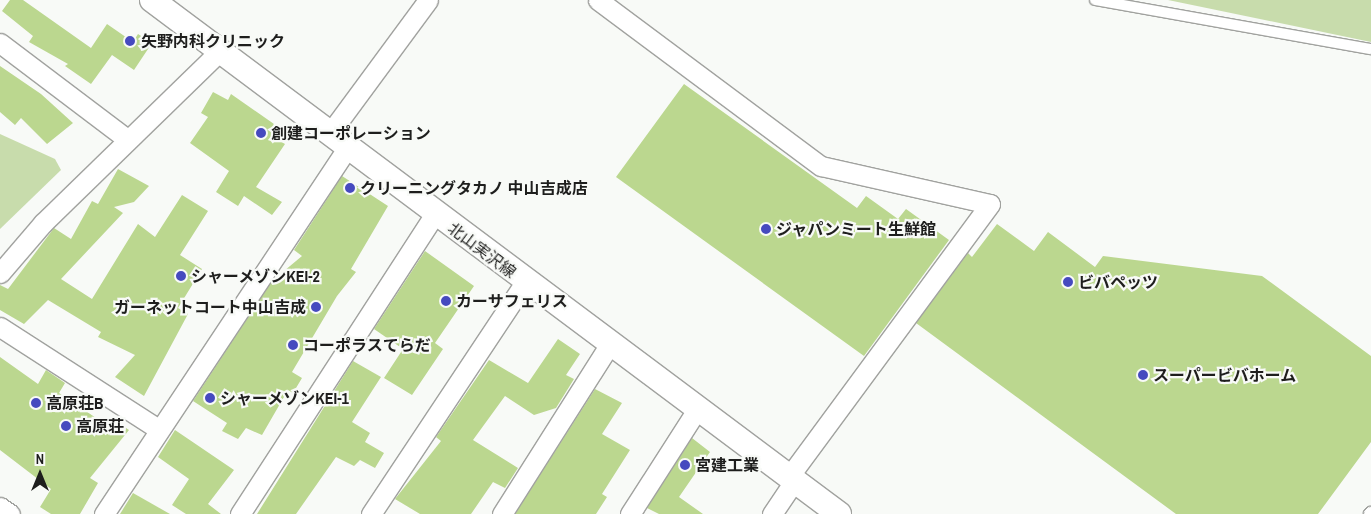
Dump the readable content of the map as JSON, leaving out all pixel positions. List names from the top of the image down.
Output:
{
  "streets": {
    "street": ["北山実沢線"]
  },
  "places": [
    "矢野内科クリニック",
    "創建コーポレーション",
    "クリーニングタカノ 中山吉成店",
    "ジャパンミート生鮮館",
    "シャーメゾンKEI-2",
    "ビバペッツ",
    "カーサフェリス",
    "ガーネットコート中山吉成",
    "コーポラスてらだ",
    "スーパービバホーム",
    "シャーメゾンKEI-1",
    "高原荘B",
    "高原荘",
    "宮建工業"
  ],
  "north": "top"
}
